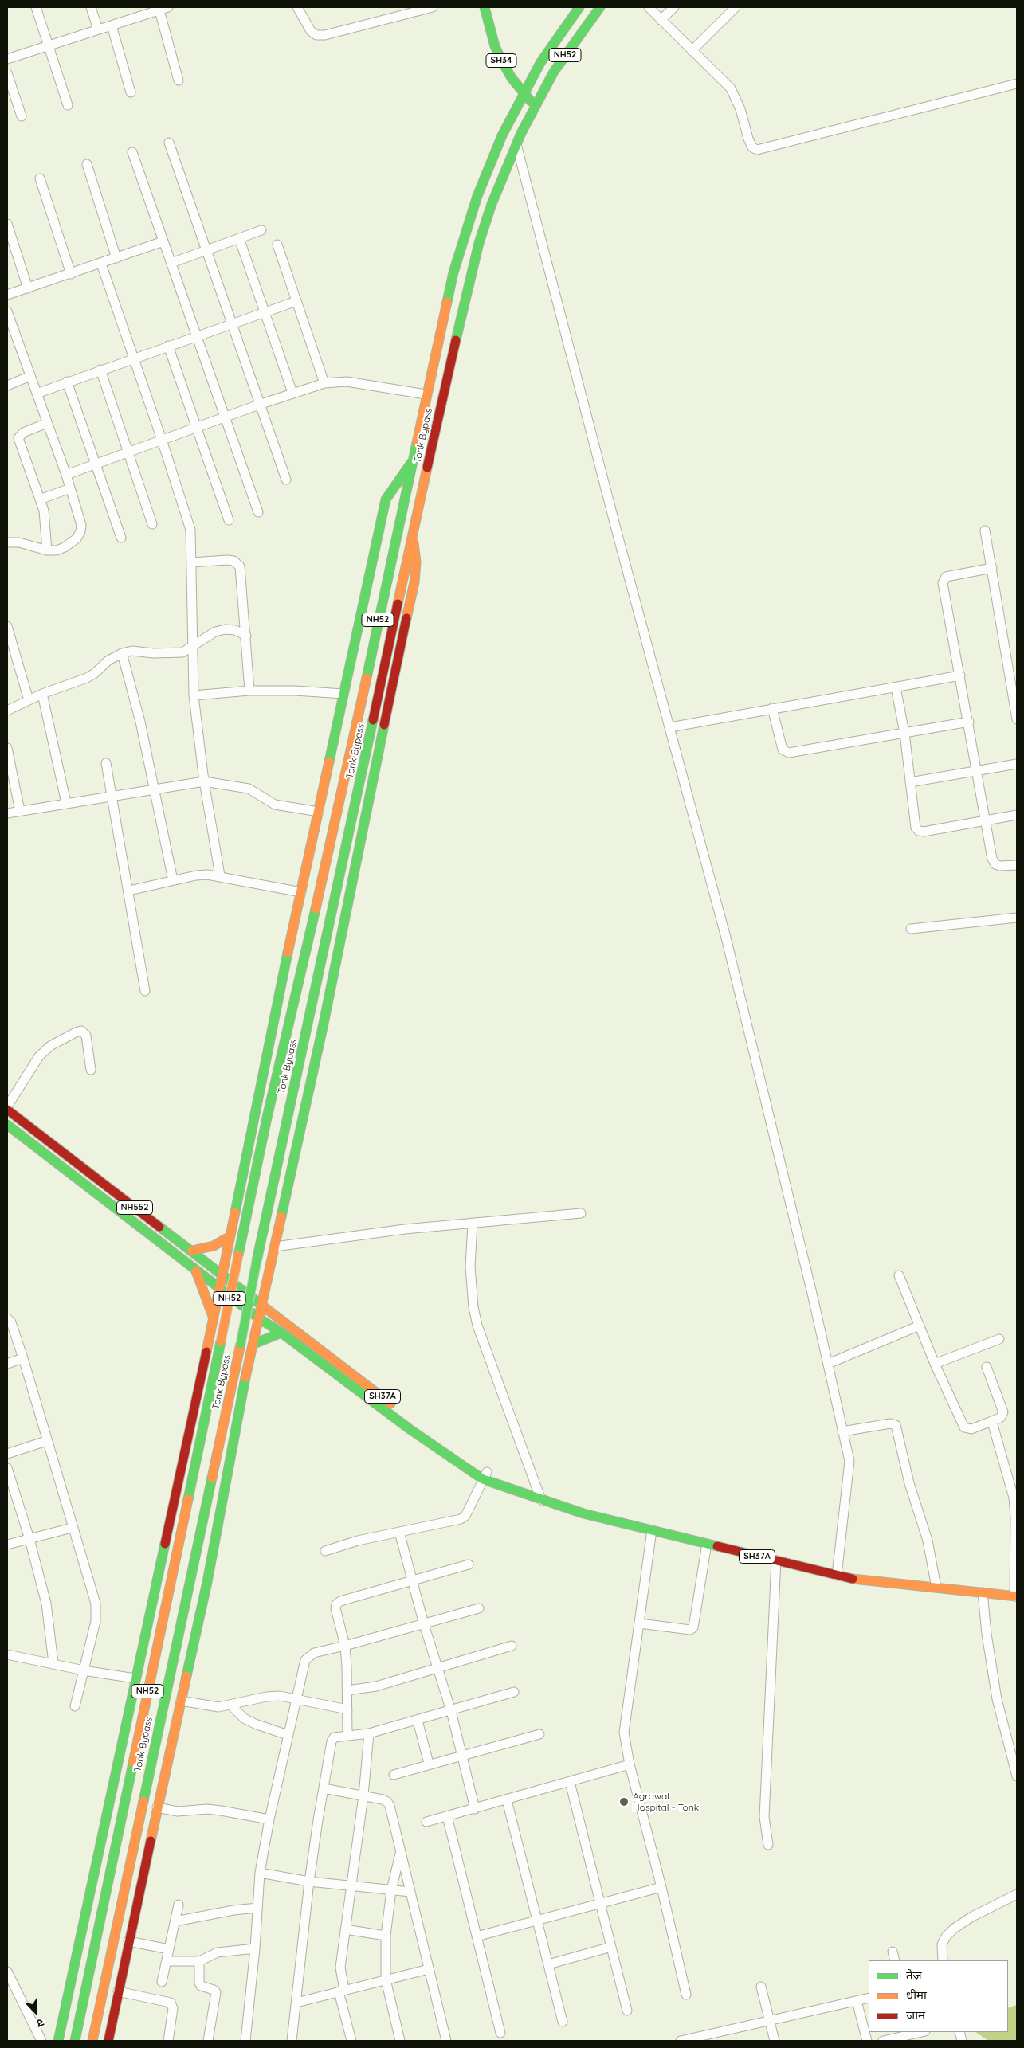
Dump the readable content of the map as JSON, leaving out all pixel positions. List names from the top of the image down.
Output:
{
  "streets": {
    "main road": [
      "NH52",
      "SH34",
      "Tonk Bypass",
      "NH552",
      "SH37A"
    ]
  },
  "crossings": [
    ["NH52", "SH34"],
    ["NH52", "Tonk Bypass"],
    ["SH34", "Tonk Bypass"],
    ["NH552", "SH37A"]
  ],
  "places": ["Agrawal Hospital - Tonk"],
  "legend": ["तेज़", "धीमा", "जाम"],
  "north": "bottom"
}
